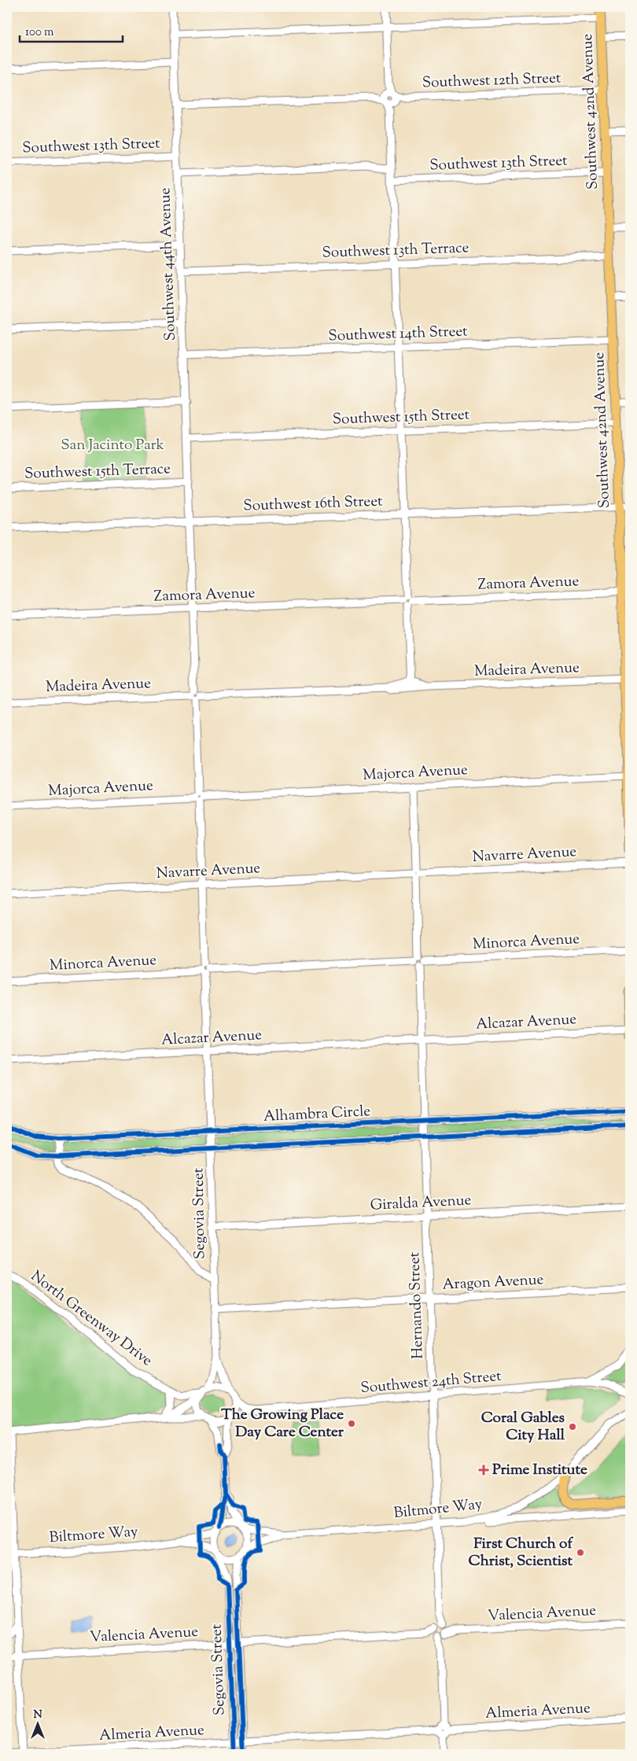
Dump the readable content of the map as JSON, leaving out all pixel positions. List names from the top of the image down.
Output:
{
  "streets": {
    "main road": ["Southwest 42nd Avenue"],
    "street": [
      "Southwest 12th Street",
      "Southwest 13th Street",
      "Southwest 13th Terrace",
      "Southwest 44th Avenue",
      "Southwest 14th Street",
      "Southwest 15th Street",
      "Southwest 15th Terrace",
      "Southwest 16th Street",
      "Zamora Avenue",
      "Madeira Avenue",
      "Majorca Avenue",
      "Navarre Avenue",
      "Minorca Avenue",
      "Alcazar Avenue",
      "Alhambra Circle",
      "Giralda Avenue",
      "Segovia Street",
      "Aragon Avenue",
      "Hernando Street",
      "North Greenway Drive",
      "Southwest 24th Street",
      "Biltmore Way",
      "Valencia Avenue",
      "Almeria Avenue"
    ]
  },
  "crossings": [
    ["Southwest 12th Street", "Southwest 42nd Avenue"],
    ["Southwest 12th Street", "Southwest 44th Avenue"],
    ["Southwest 42nd Avenue", "Southwest 13th Street"],
    ["Southwest 42nd Avenue", "Southwest 13th Terrace"],
    ["Southwest 42nd Avenue", "Southwest 14th Street"],
    ["Southwest 42nd Avenue", "Southwest 15th Street"],
    ["Southwest 42nd Avenue", "Southwest 16th Street"],
    ["Southwest 42nd Avenue", "Zamora Avenue"],
    ["Southwest 42nd Avenue", "Madeira Avenue"],
    ["Southwest 42nd Avenue", "Majorca Avenue"],
    ["Southwest 13th Street", "Southwest 44th Avenue"],
    ["Southwest 13th Terrace", "Southwest 44th Avenue"],
    ["Southwest 44th Avenue", "Southwest 14th Street"],
    ["Southwest 44th Avenue", "Southwest 15th Street"],
    ["Southwest 44th Avenue", "Southwest 15th Terrace"],
    ["Southwest 44th Avenue", "Southwest 16th Street"],
    ["Southwest 44th Avenue", "Segovia Street"],
    ["Southwest 16th Street", "Segovia Street"],
    ["Zamora Avenue", "Segovia Street"],
    ["Madeira Avenue", "Segovia Street"],
    ["Majorca Avenue", "Segovia Street"],
    ["Majorca Avenue", "Hernando Street"],
    ["Navarre Avenue", "Segovia Street"],
    ["Navarre Avenue", "Hernando Street"],
    ["Minorca Avenue", "Segovia Street"],
    ["Minorca Avenue", "Hernando Street"],
    ["Alcazar Avenue", "Segovia Street"],
    ["Alcazar Avenue", "Hernando Street"],
    ["Alhambra Circle", "Segovia Street"],
    ["Alhambra Circle", "Hernando Street"],
    ["Giralda Avenue", "Segovia Street"],
    ["Giralda Avenue", "Hernando Street"],
    ["Segovia Street", "Aragon Avenue"],
    ["Segovia Street", "North Greenway Drive"],
    ["Segovia Street", "Southwest 24th Street"],
    ["Segovia Street", "Biltmore Way"],
    ["Segovia Street", "Valencia Avenue"],
    ["Segovia Street", "Almeria Avenue"],
    ["Aragon Avenue", "Hernando Street"],
    ["Hernando Street", "Southwest 24th Street"],
    ["Hernando Street", "Biltmore Way"],
    ["Hernando Street", "Valencia Avenue"],
    ["North Greenway Drive", "Southwest 24th Street"]
  ],
  "parks": ["San Jacinto Park"],
  "places": {
    "other": ["The Growing Place Day Care Center", "Coral Gables City Hall", "First Church of Christ, Scientist"],
    "health": ["Prime Institute"]
  },
  "scale_bar": "100 m",
  "north": "top"
}
